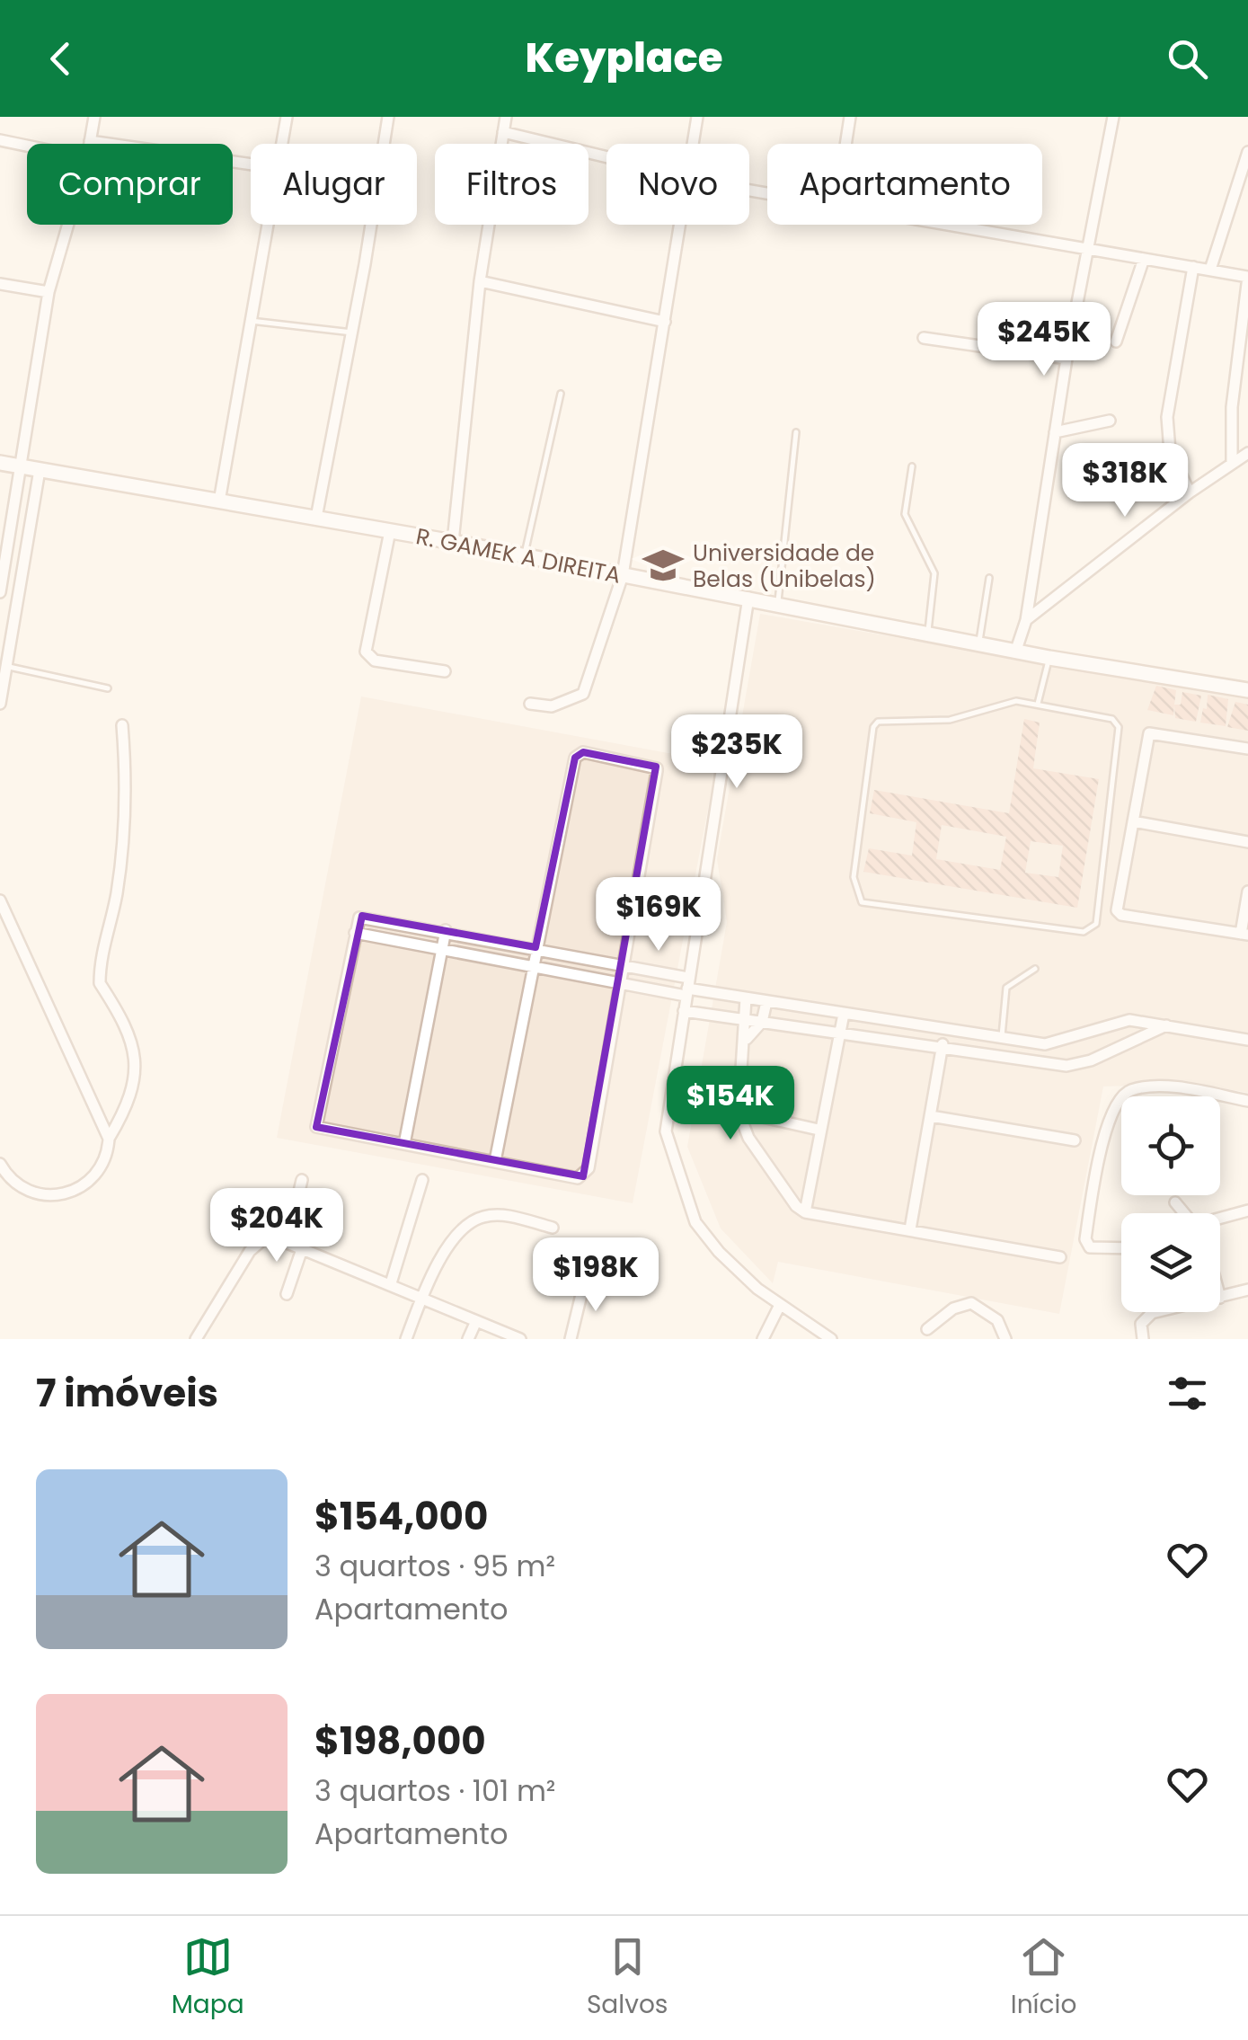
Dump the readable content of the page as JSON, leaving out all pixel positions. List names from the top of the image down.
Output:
{
  "streets": {
    "main road": ["R. GAMEK A DIREITA"]
  },
  "places": {
    "school or university": ["Universidade de Belas (Unibelas)"]
  },
  "page": {
    "header": "Keyplace",
    "chip": [
      "Comprar",
      "Alugar",
      "Filtros",
      "Novo",
      "Apartamento"
    ],
    "price": [
      "$245K",
      "$318K",
      "$235K",
      "$169K",
      "$154K",
      "$204K",
      "$198K"
    ],
    "heading": "7 imóveis",
    "list": [
      {
        "name": "$154,000",
        "note": "3 quartos · 95 m² · Apartamento"
      },
      {
        "name": "$198,000",
        "note": "3 quartos · 101 m² · Apartamento"
      }
    ],
    "tabs": ["Mapa", "Salvos", "Início"]
  }
}
